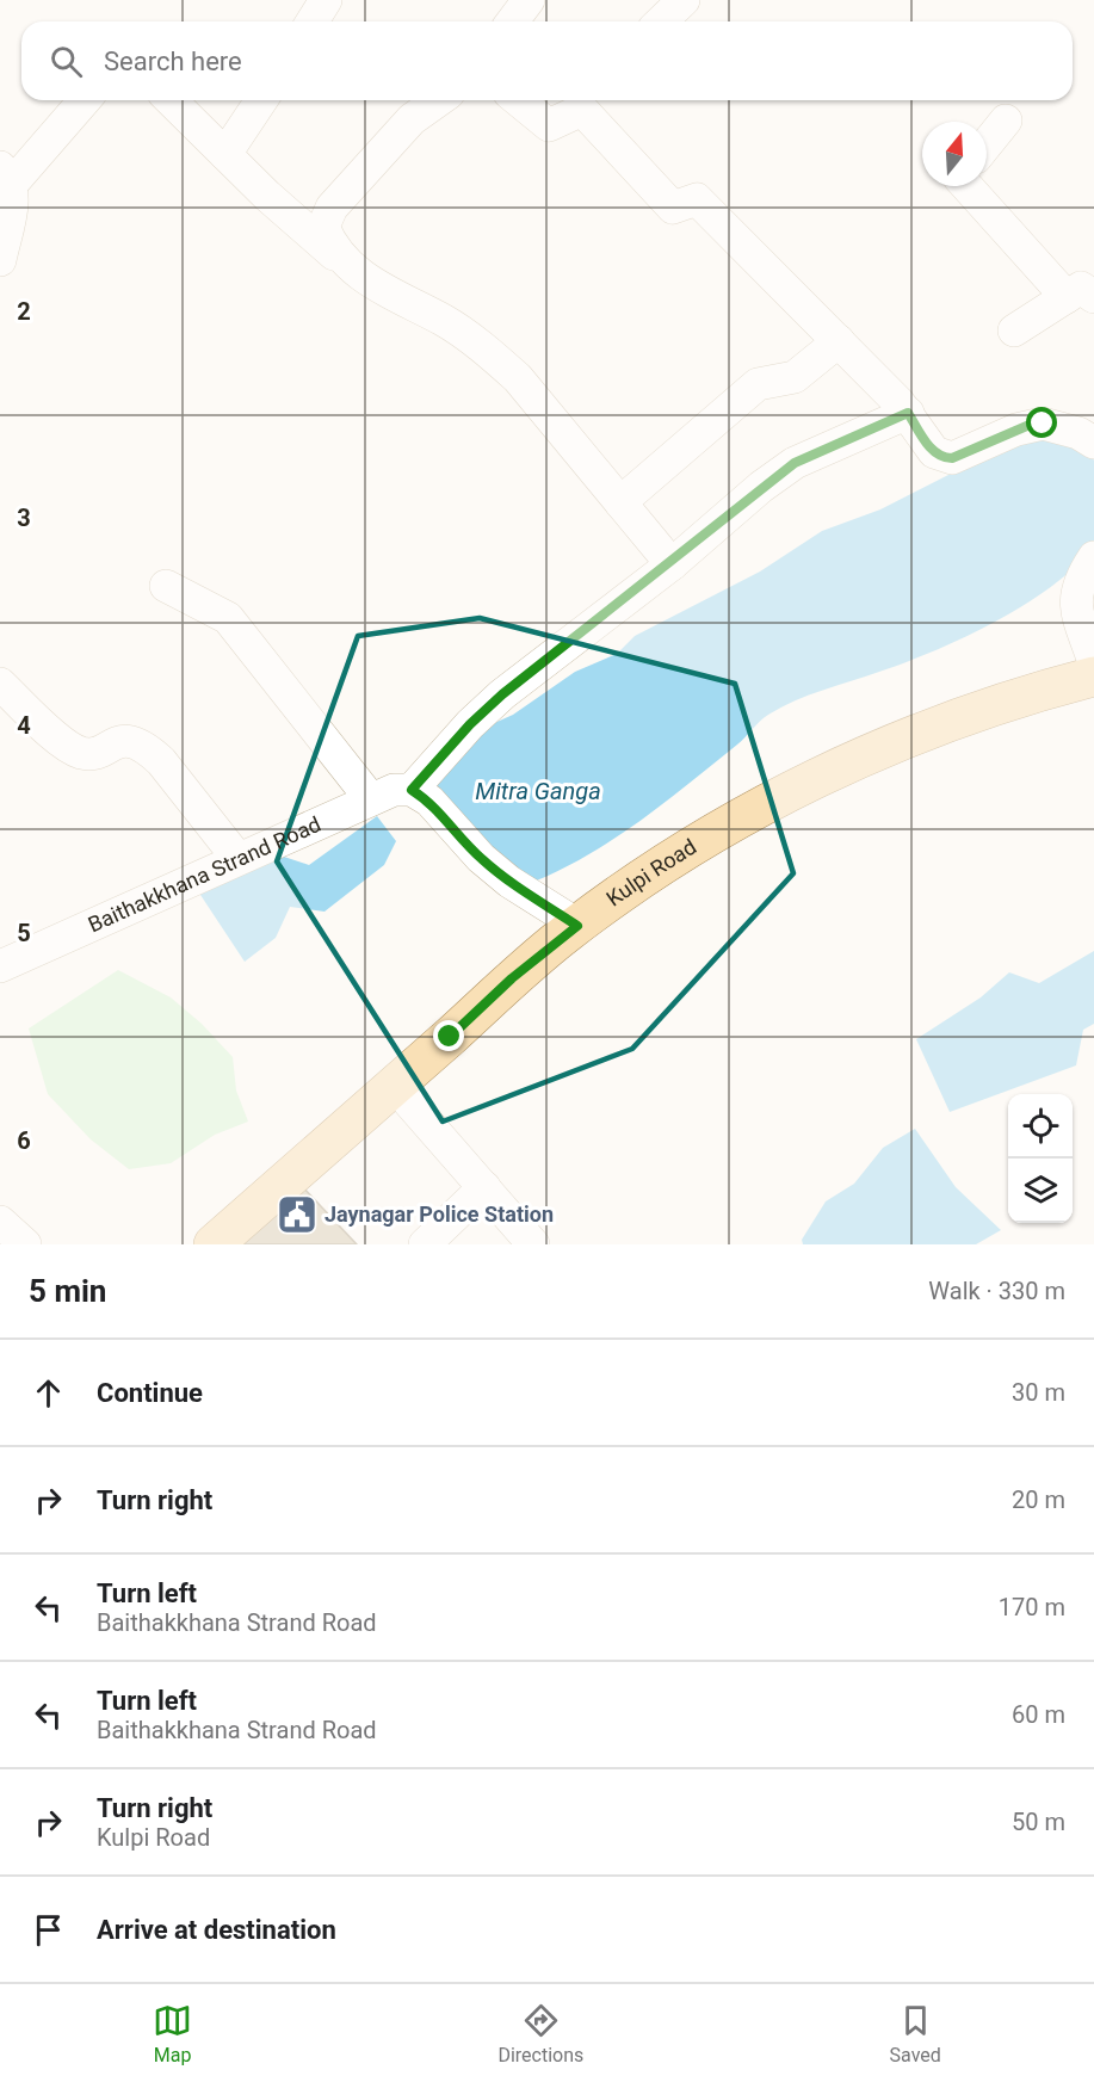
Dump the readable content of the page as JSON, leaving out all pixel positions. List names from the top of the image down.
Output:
{
  "streets": {
    "main road": ["Kulpi Road"],
    "street": ["Baithakkhana Strand Road"]
  },
  "water": ["Mitra Ganga"],
  "places": {
    "public building": ["Jaynagar Police Station"]
  },
  "north": "top",
  "page": {
    "search": "Search here",
    "heading": ["5 min", "Walk · 330 m"],
    "list": [
      ["Continue", "30 m"],
      ["Turn right", "20 m"],
      ["Turn left", "Baithakkhana Strand Road", "170 m"],
      ["Turn left", "Baithakkhana Strand Road", "60 m"],
      ["Turn right", "Kulpi Road", "50 m"],
      "Arrive at destination"
    ],
    "nav": ["Map", "Directions", "Saved"]
  },
  "grid": {
    "rows": [
      "2",
      "3",
      "4",
      "5",
      "6"
    ]
  }
}
